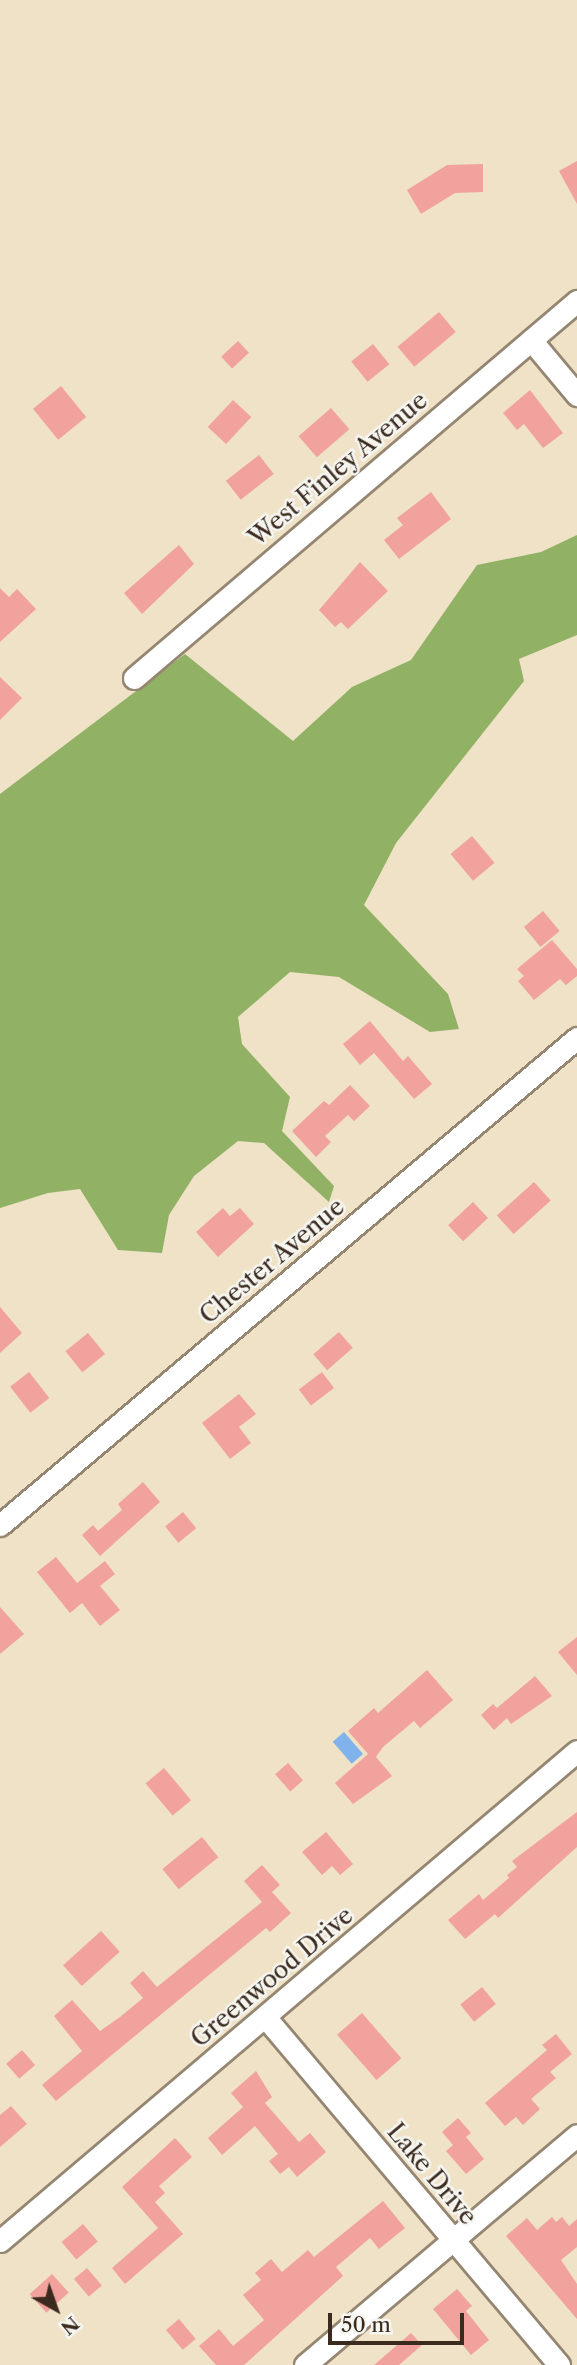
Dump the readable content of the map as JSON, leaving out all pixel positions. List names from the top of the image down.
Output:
{
  "streets": {
    "street": [
      "West Finley Avenue",
      "Chester Avenue",
      "Greenwood Drive",
      "Lake Drive"
    ]
  },
  "crossings": [
    ["Greenwood Drive", "Lake Drive"]
  ],
  "scale_bar": "50 m",
  "north": "bottom right"
}
